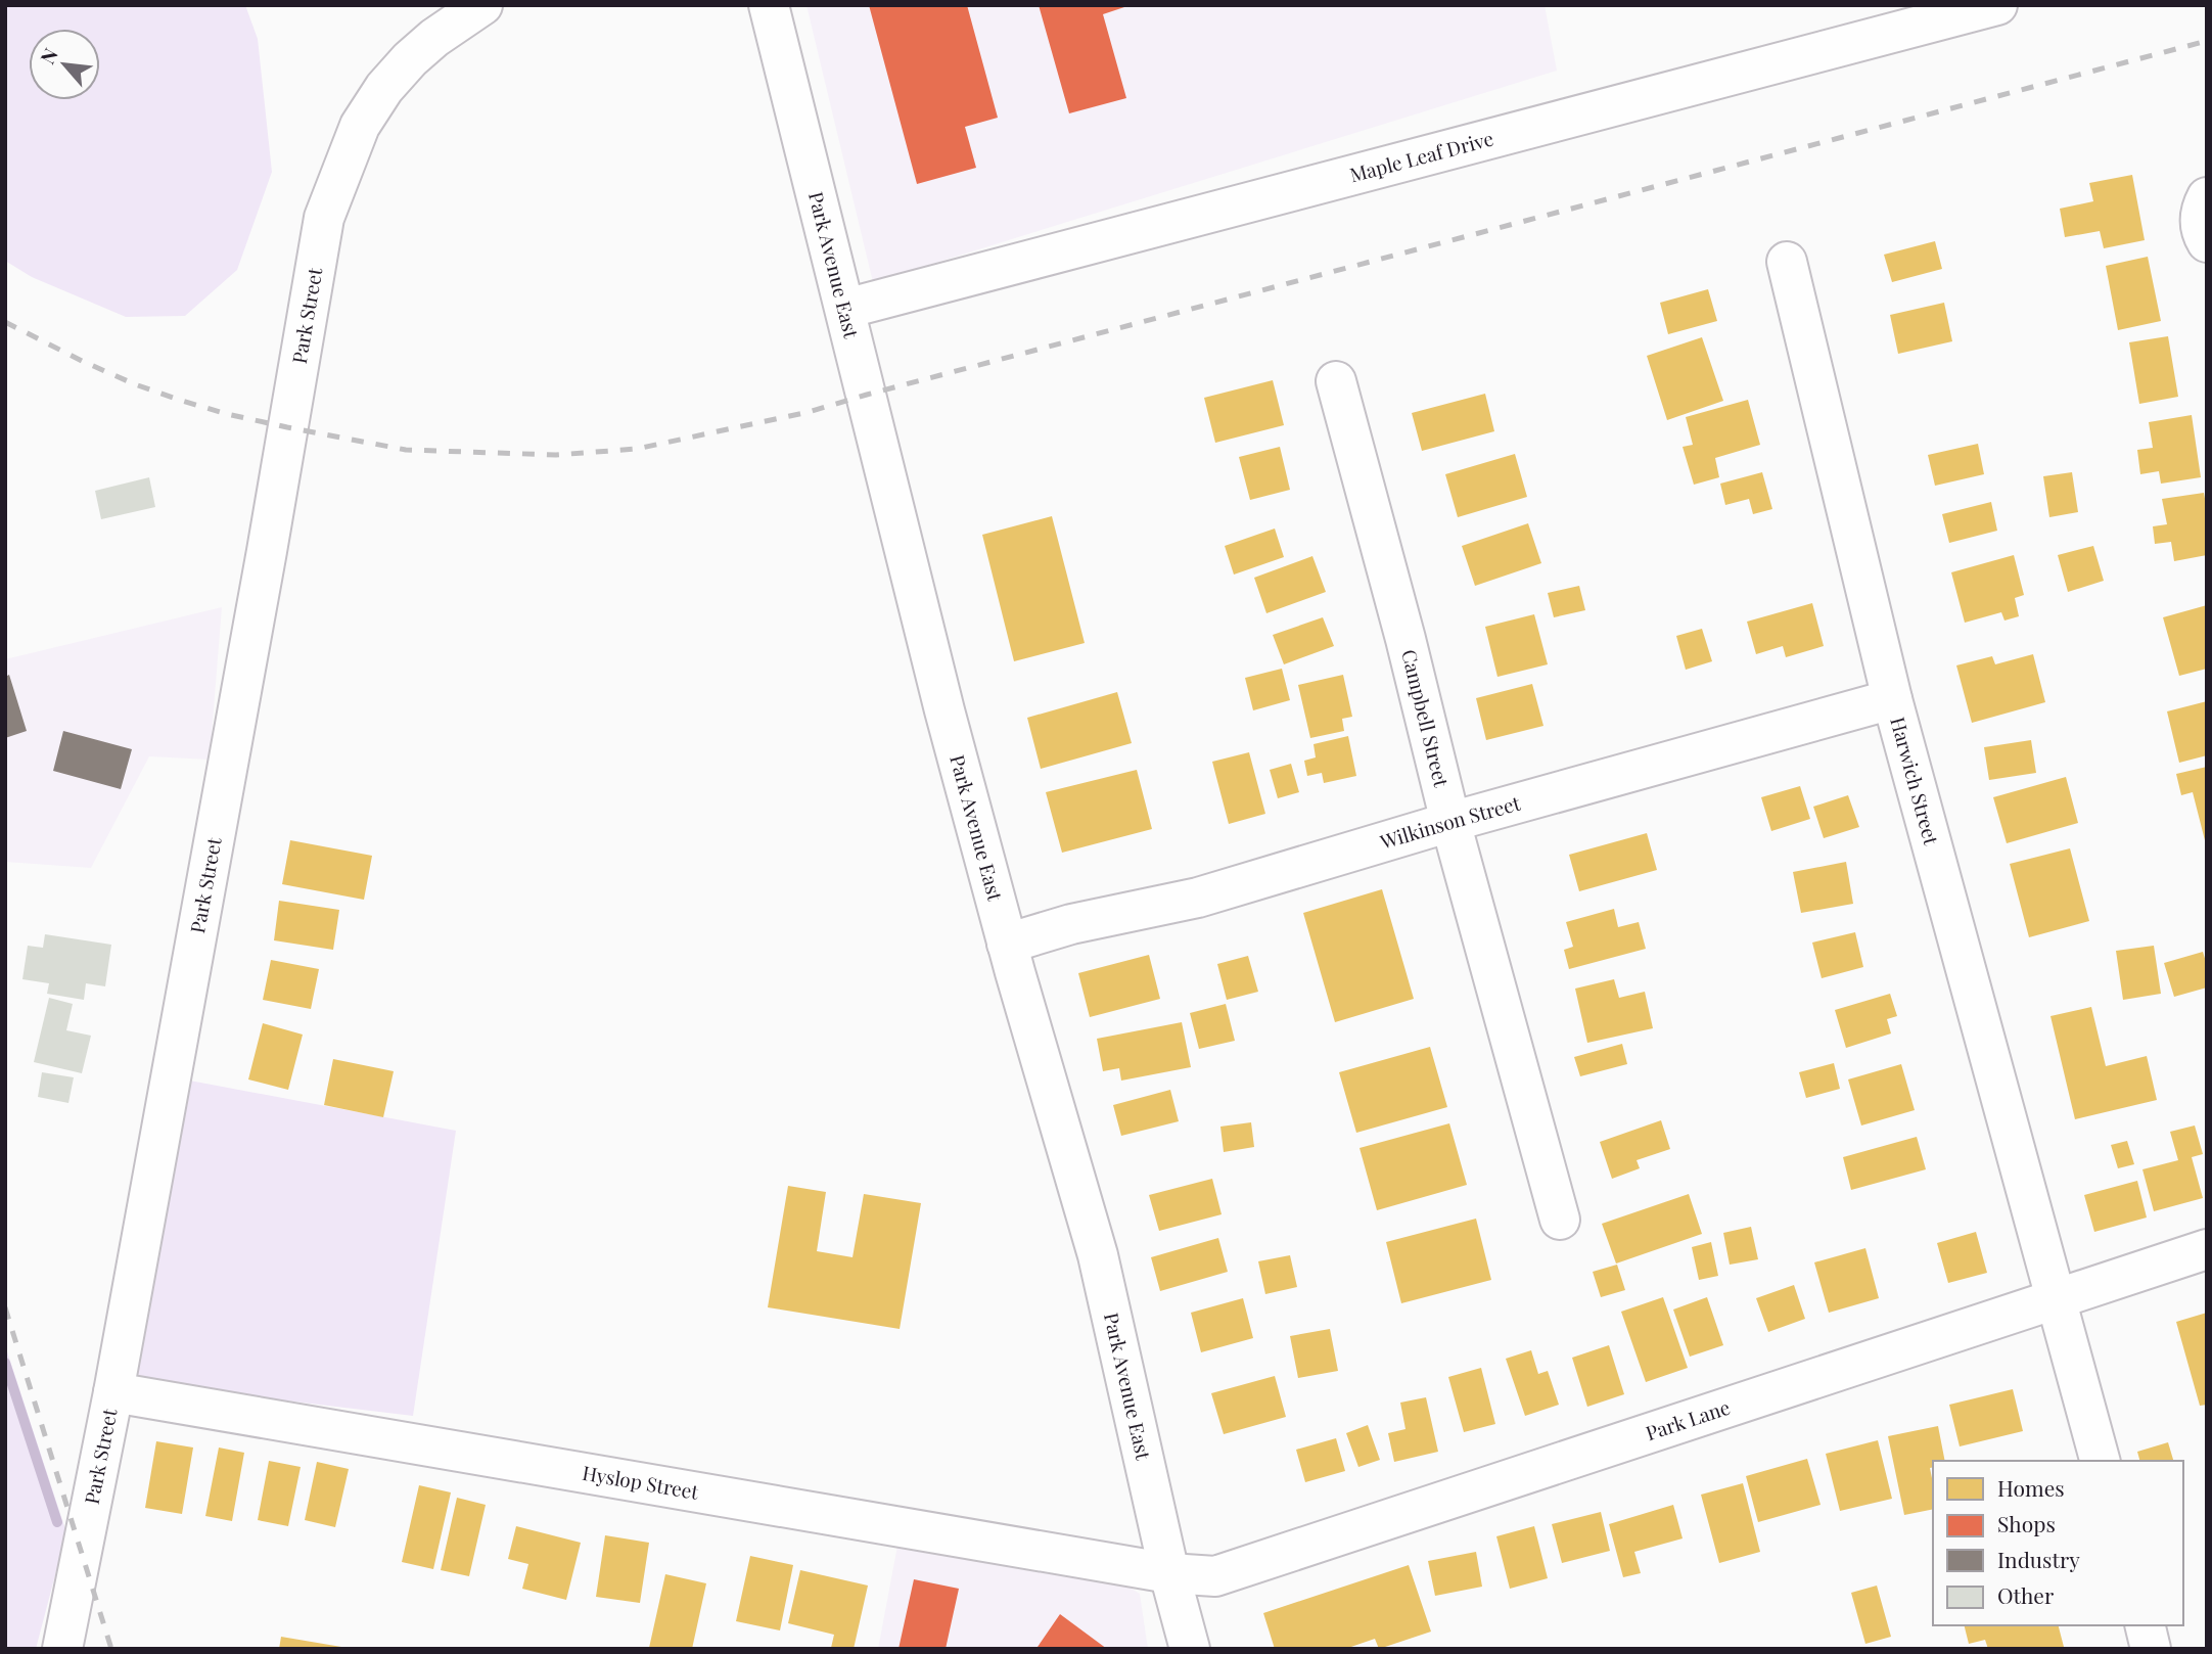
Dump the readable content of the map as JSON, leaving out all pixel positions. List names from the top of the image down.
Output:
{
  "streets": {
    "street": [
      "Maple Leaf Drive",
      "Park Avenue East",
      "Park Street",
      "Campbell Street",
      "Harwich Street",
      "Wilkinson Street",
      "Park Lane",
      "Hyslop Street"
    ]
  },
  "crossings": [
    ["Maple Leaf Drive", "Park Avenue East"],
    ["Park Avenue East", "Wilkinson Street"],
    ["Park Avenue East", "Park Lane"],
    ["Park Avenue East", "Hyslop Street"],
    ["Park Street", "Hyslop Street"],
    ["Campbell Street", "Wilkinson Street"],
    ["Harwich Street", "Wilkinson Street"],
    ["Harwich Street", "Park Lane"],
    ["Park Lane", "Hyslop Street"]
  ],
  "legend": [
    "Homes",
    "Shops",
    "Industry",
    "Other"
  ],
  "north": "top left"
}
